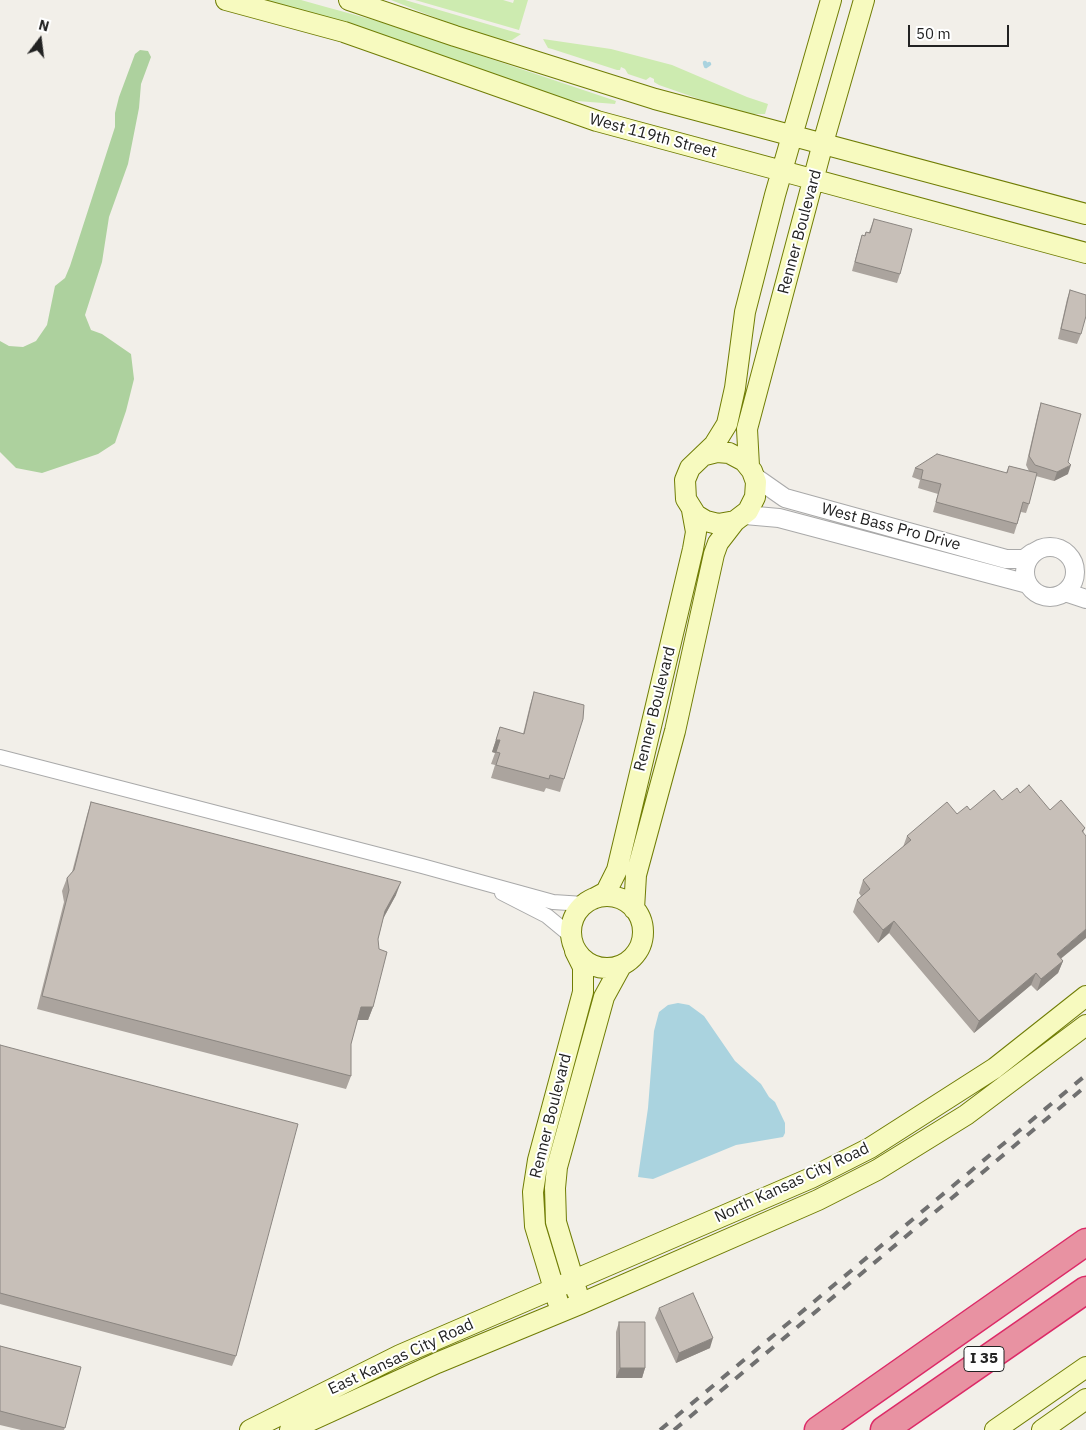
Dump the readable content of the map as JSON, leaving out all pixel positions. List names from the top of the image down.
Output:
{
  "streets": {
    "highway": ["I 35"],
    "main road": [
      "West 119th Street",
      "Renner Boulevard",
      "North Kansas City Road",
      "East Kansas City Road"
    ],
    "street": ["West Bass Pro Drive"]
  },
  "crossings": [
    ["West 119th Street", "Renner Boulevard"],
    ["Renner Boulevard", "West Bass Pro Drive"],
    ["Renner Boulevard", "North Kansas City Road"],
    ["Renner Boulevard", "East Kansas City Road"],
    ["North Kansas City Road", "East Kansas City Road"]
  ],
  "scale_bar": "50 m",
  "north": "top"
}
